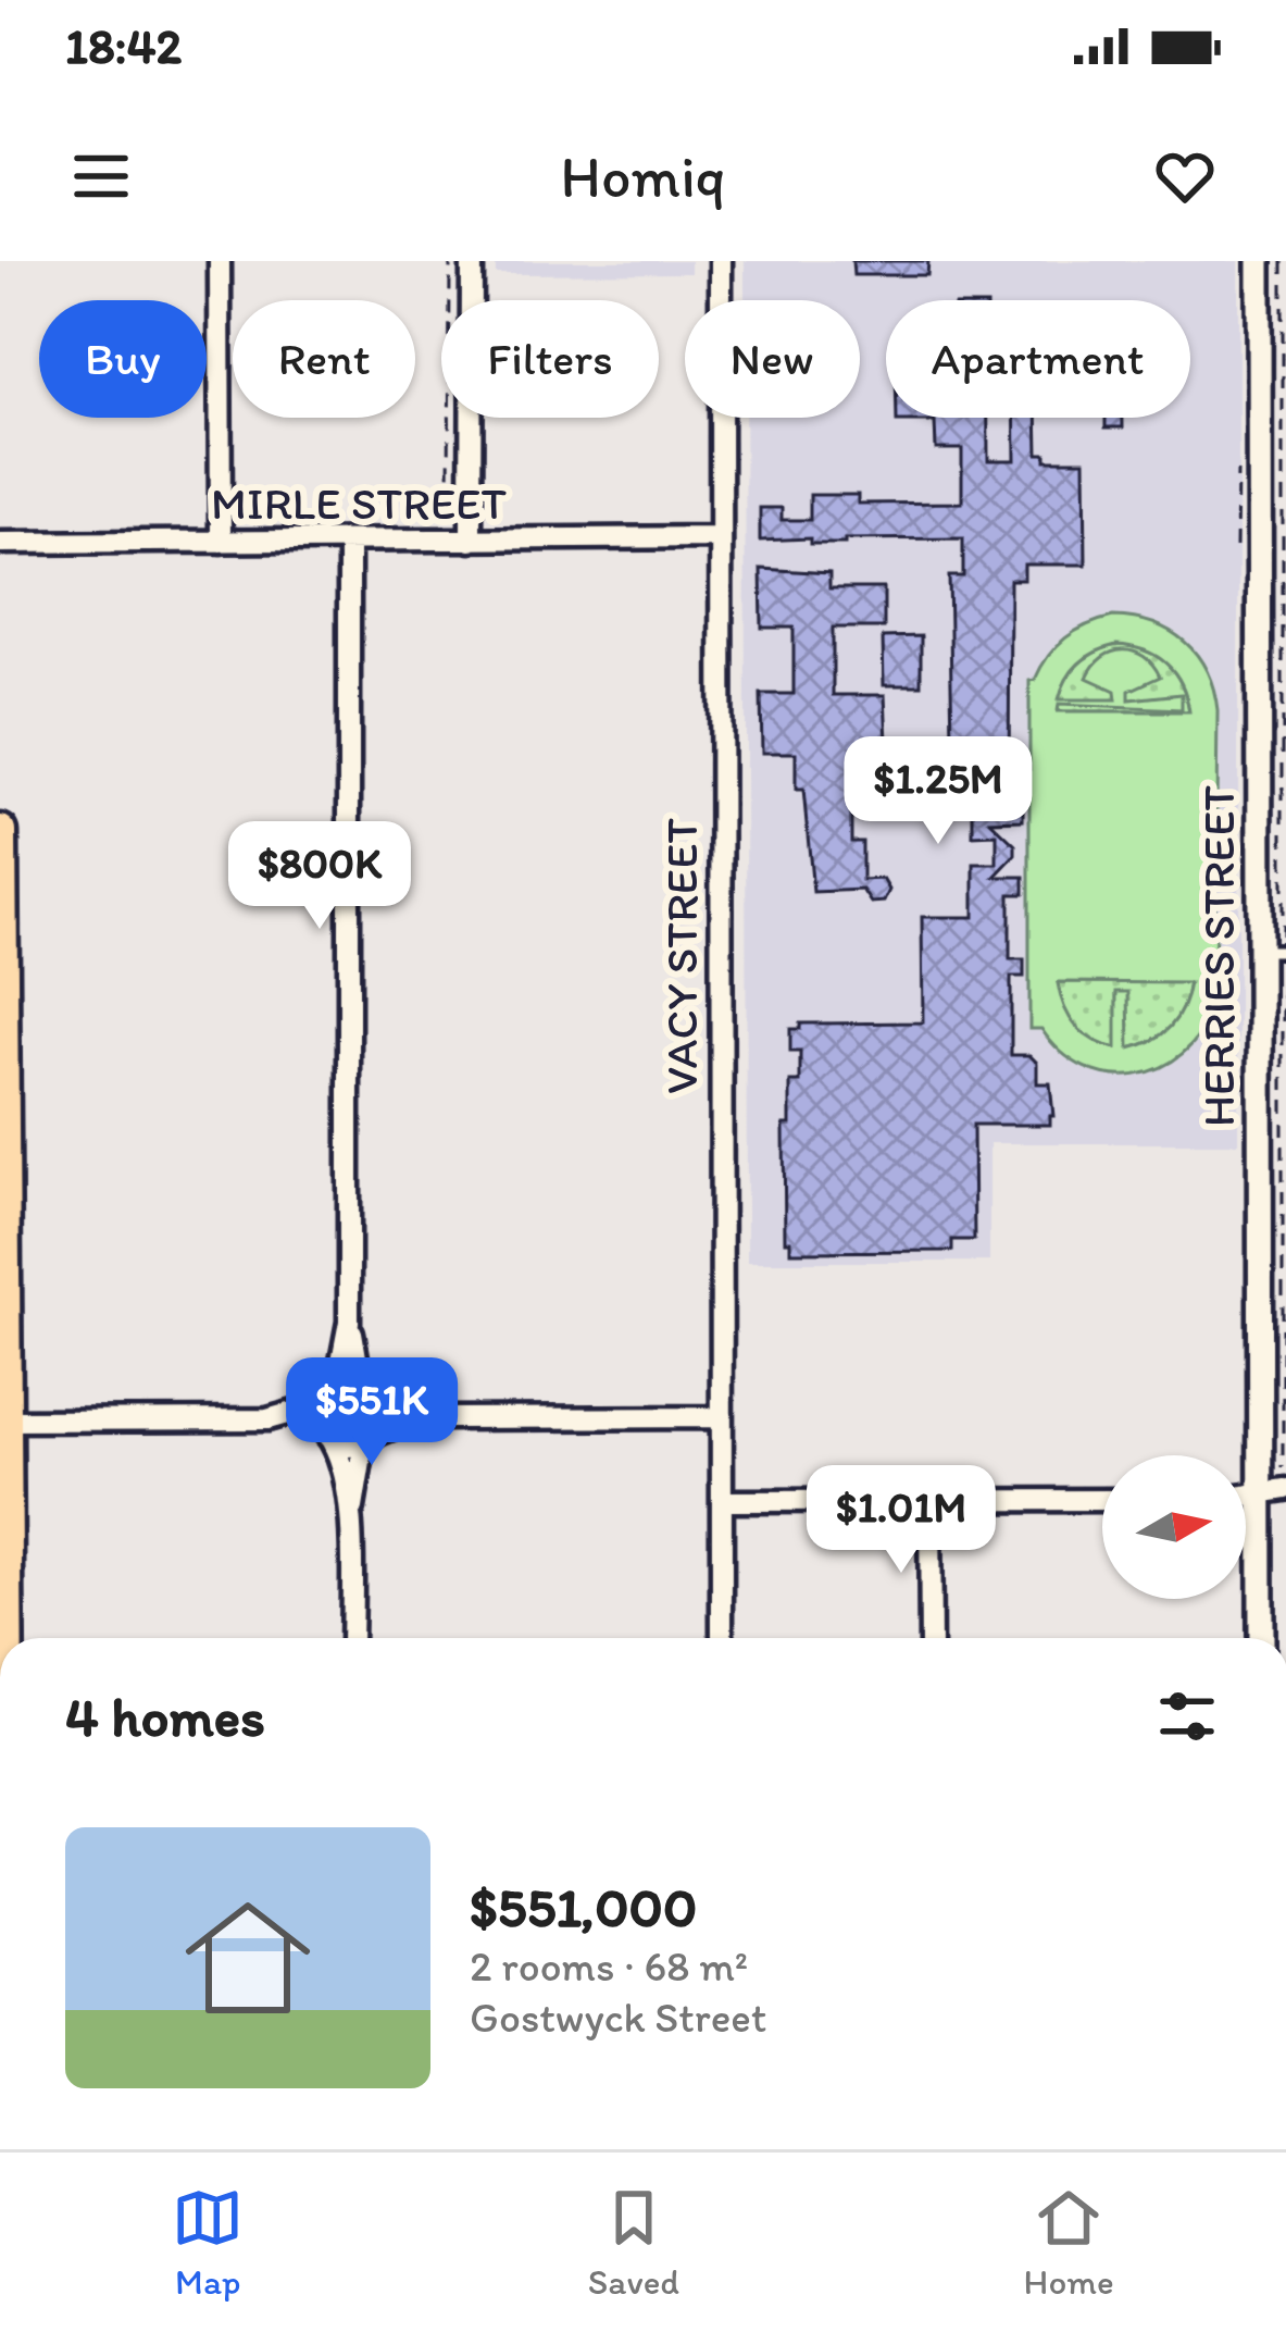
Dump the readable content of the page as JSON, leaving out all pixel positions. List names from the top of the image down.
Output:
{
  "streets": {
    "street": ["MIRLE STREET", "VACY STREET", "HERRIES STREET"]
  },
  "crossings": [
    ["MIRLE STREET", "VACY STREET"]
  ],
  "north": "right",
  "page": {
    "status": "18:42",
    "header": "Homiq",
    "chip": [
      "Buy",
      "Rent",
      "Filters",
      "New",
      "Apartment"
    ],
    "price": [
      "$1.25M",
      "$800K",
      "$551K",
      "$1.01M"
    ],
    "heading": "4 homes",
    "list": [
      {
        "name": "$551,000",
        "note": "2 rooms · 68 m² · Gostwyck Street"
      }
    ],
    "tabs": ["Map", "Saved", "Home"]
  }
}
